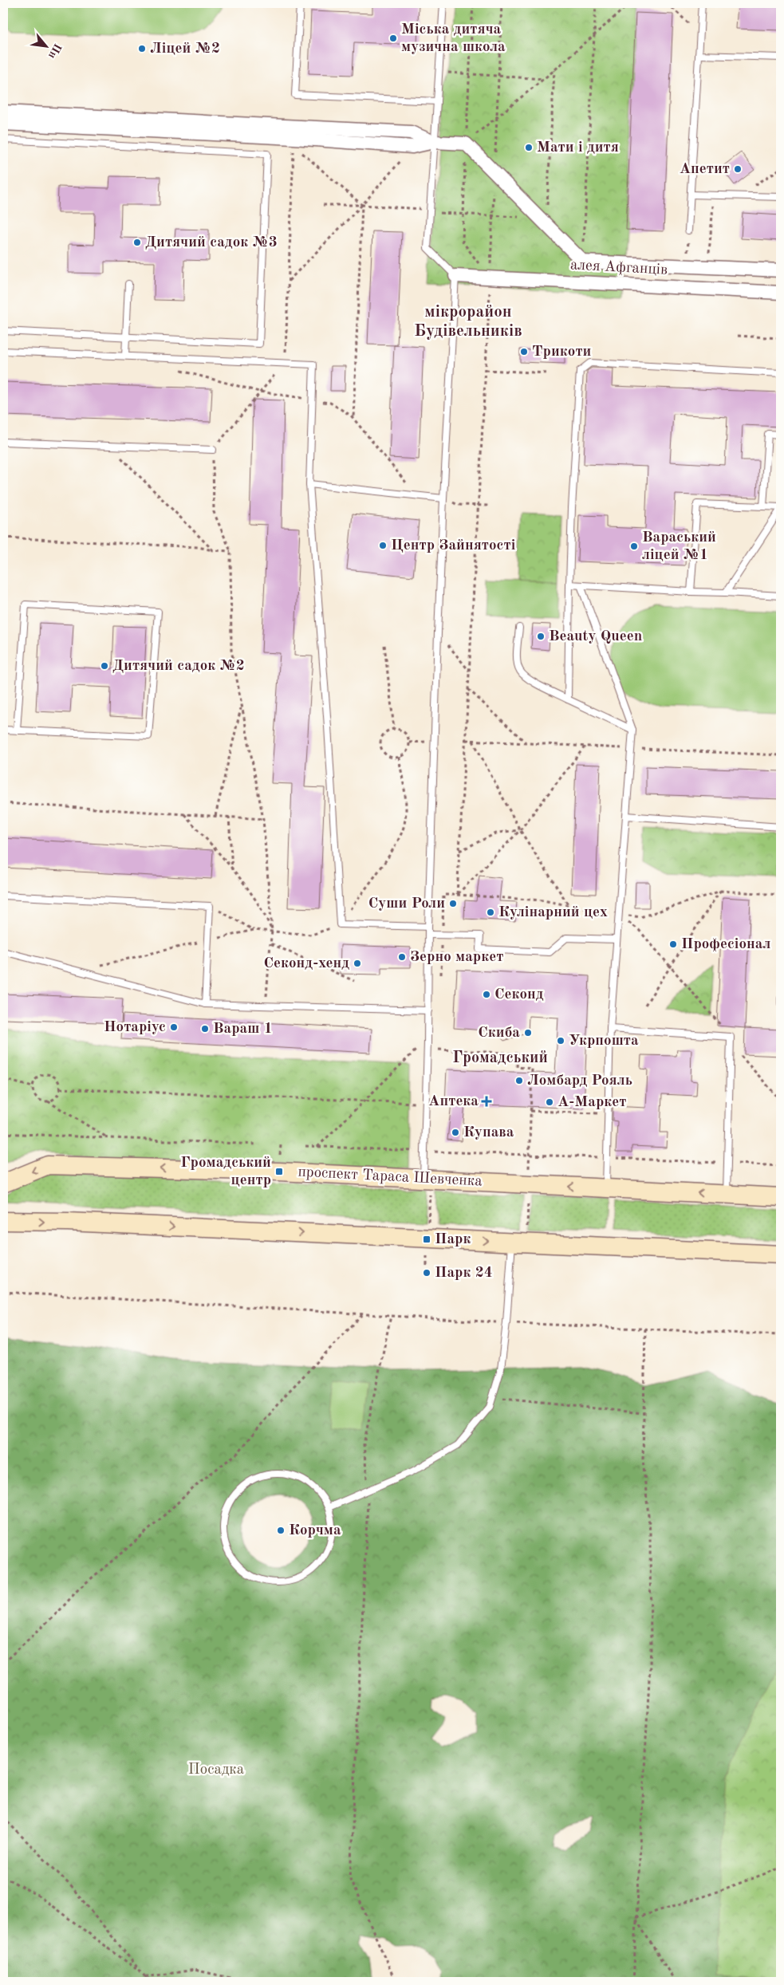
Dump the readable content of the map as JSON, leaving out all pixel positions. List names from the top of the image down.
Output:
{
  "streets": {
    "main road": ["проспект Тараса Шевченка"],
    "street": ["алея Афганців"]
  },
  "districts": ["мікрорайон Будівельників", "Громадський"],
  "parks": ["Посадка"],
  "places": {
    "other": [
      "Міська дитяча музична школа",
      "Ліцей №2",
      "Мати і дитя",
      "Апетит",
      "Дитячий садок №3",
      "Трикоти",
      "Центр Зайнятості",
      "Вараський ліцей №1",
      "Beauty Queen",
      "Дитячий садок №2",
      "Суши Роли",
      "Кулінарний цех",
      "Професіонал",
      "Зерно маркет",
      "Секонд-хенд",
      "Секонд",
      "Нотаріус",
      "Вараш 1",
      "Скиба",
      "Укрпошта",
      "Ломбард Рояль",
      "А-Маркет",
      "Купава",
      "Парк 24",
      "Корчма"
    ],
    "health": ["Аптека"],
    "transit": ["Громадський центр", "Парк"]
  },
  "north": "bottom right"
}
